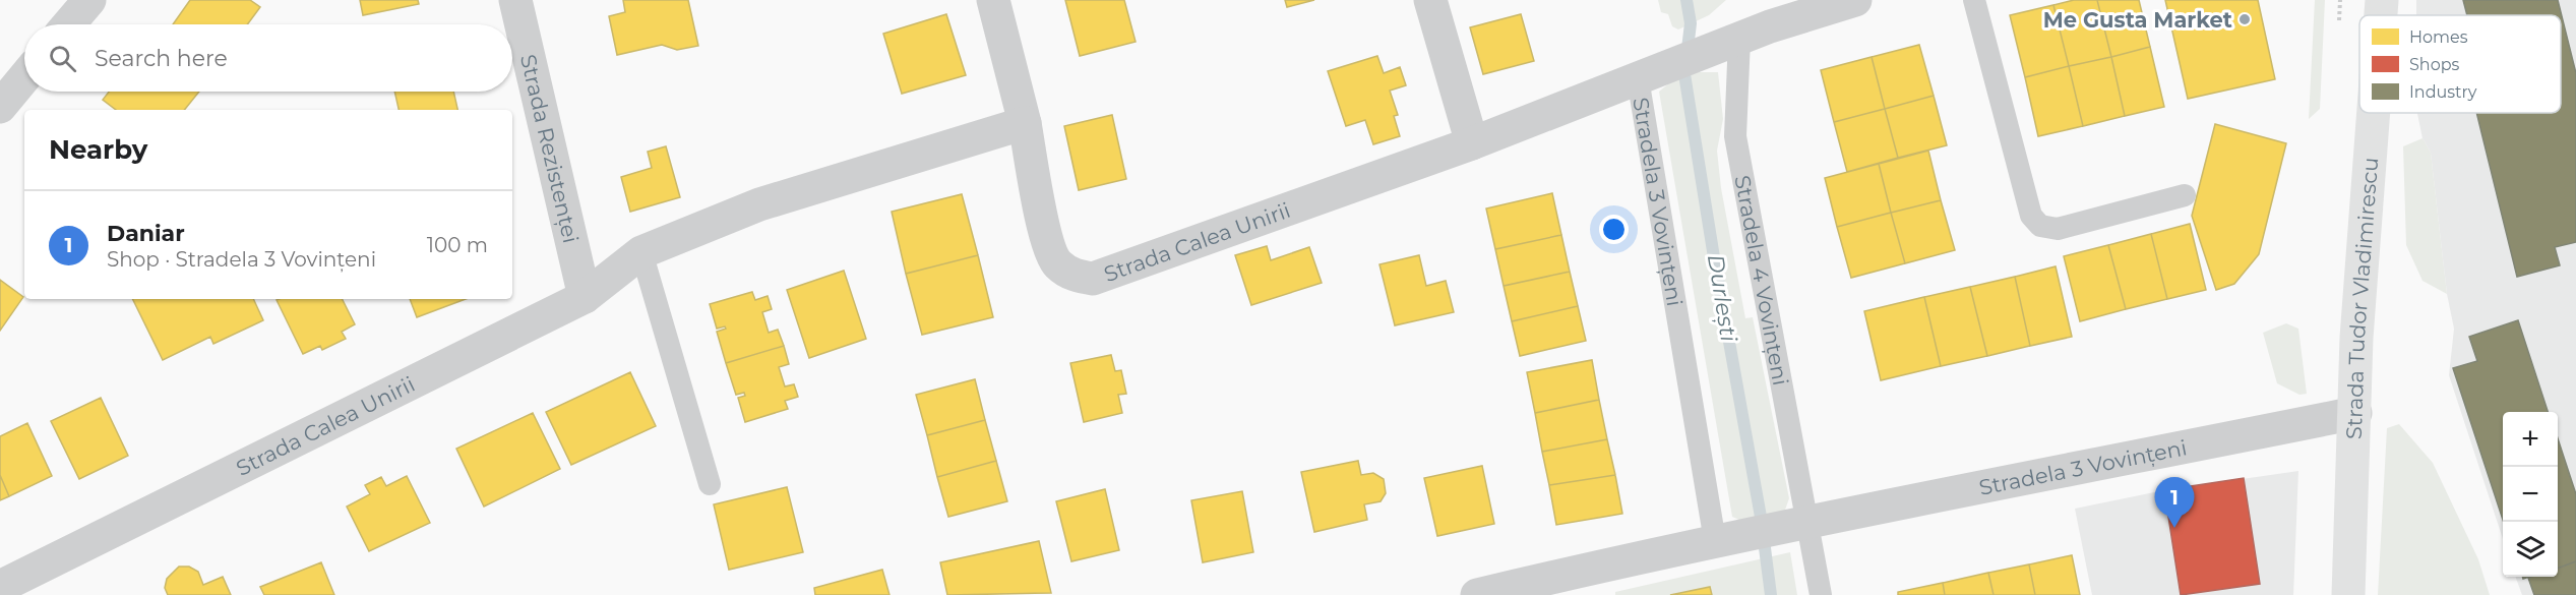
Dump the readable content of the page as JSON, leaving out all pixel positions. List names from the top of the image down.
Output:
{
  "streets": {
    "main road": ["Strada Tudor Vladimirescu"],
    "street": ["Strada Rezistenței", "Stradela 3 Vovințeni", "Strada Calea Unirii"],
    "lane": ["Stradela 4 Vovințeni"]
  },
  "crossings": [
    ["Strada Rezistenței", "Strada Calea Unirii"],
    ["Stradela 3 Vovințeni", "Strada Calea Unirii"],
    ["Stradela 3 Vovințeni", "Stradela 4 Vovințeni"],
    ["Stradela 3 Vovințeni", "Strada Tudor Vladimirescu"],
    ["Strada Calea Unirii", "Stradela 4 Vovințeni"]
  ],
  "water": ["Durlești"],
  "places": ["Me Gusta Market"],
  "legend": ["Homes", "Shops", "Industry"],
  "page": {
    "search": "Search here",
    "heading": "Nearby",
    "list": [
      {
        "mark": "1",
        "name": "Daniar",
        "note": "Shop · Stradela 3 Vovințeni",
        "value": "100 m"
      }
    ],
    "map_buttons": ["+", "−"],
    "pins": "1"
  }
}
